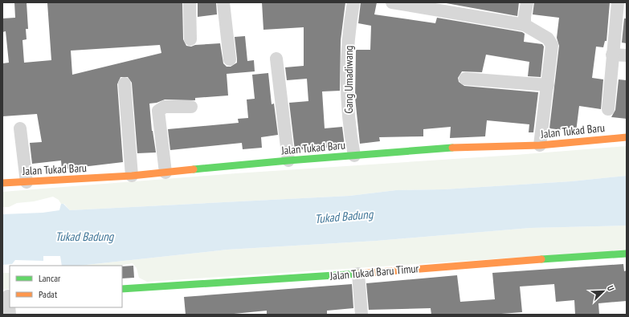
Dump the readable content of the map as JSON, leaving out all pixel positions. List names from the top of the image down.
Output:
{
  "streets": {
    "street": ["Gang Umadiwang", "Jalan Tukad Baru", "Jalan Tukad Baru Timur"]
  },
  "crossings": [
    ["Gang Umadiwang", "Jalan Tukad Baru"]
  ],
  "water": ["Tukad Badung"],
  "legend": ["Lancar", "Padat"],
  "north": "top right"
}
